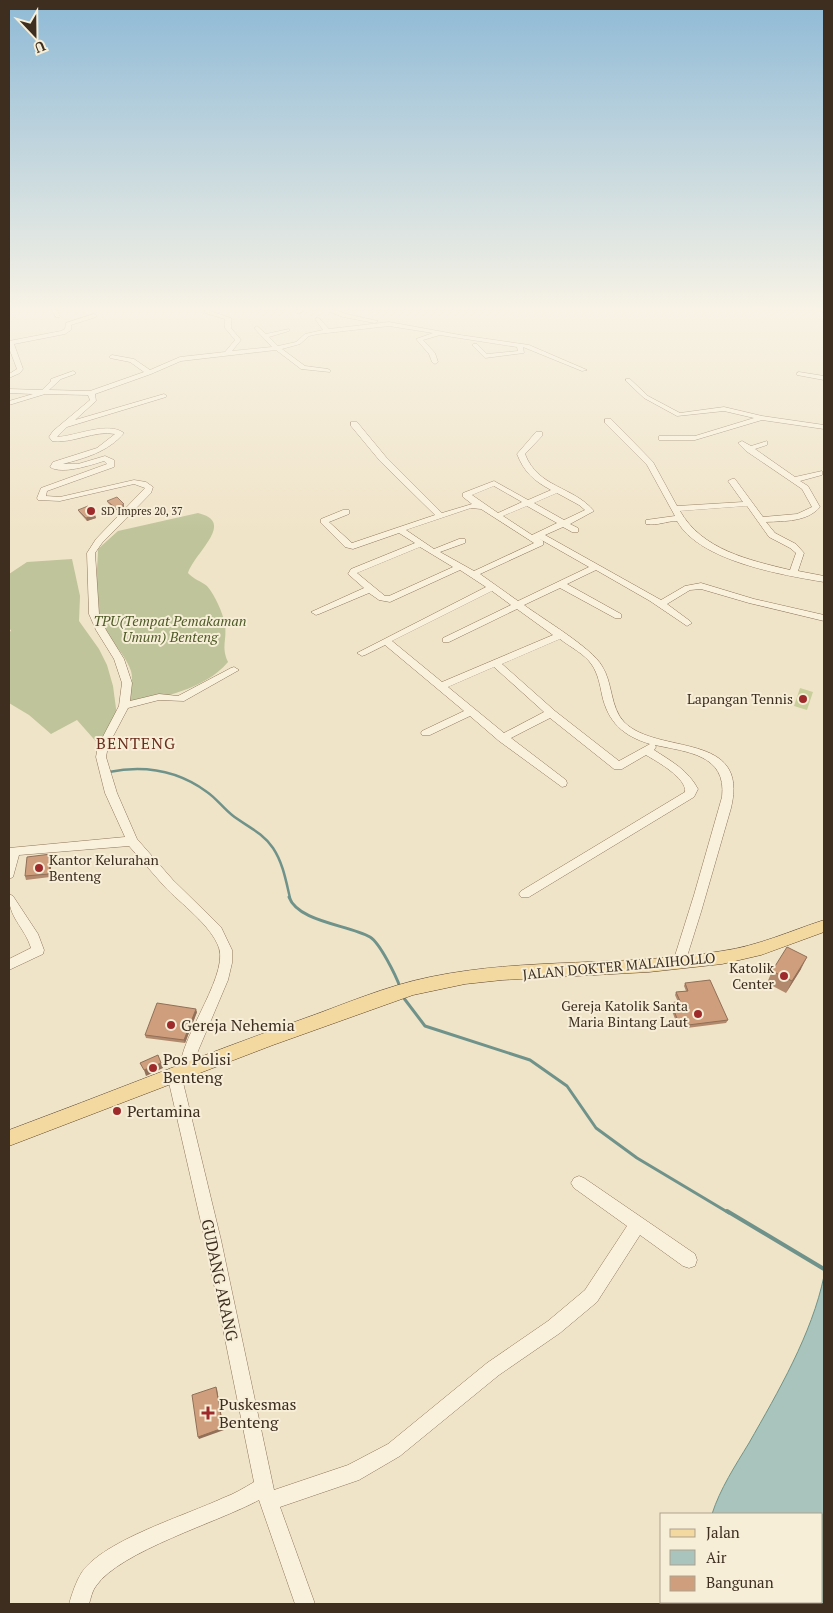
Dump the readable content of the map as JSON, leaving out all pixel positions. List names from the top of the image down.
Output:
{
  "streets": {
    "main road": ["JALAN DOKTER MALAIHOLLO"],
    "street": ["GUDANG ARANG"]
  },
  "crossings": [
    ["JALAN DOKTER MALAIHOLLO", "GUDANG ARANG"]
  ],
  "districts": ["BENTENG"],
  "parks": ["TPU(Tempat Pemakaman Umum) Benteng"],
  "places": {
    "other": [
      "SD Impres 20, 37",
      "Lapangan Tennis",
      "Kantor Kelurahan Benteng",
      "Katolik Center",
      "Gereja Katolik Santa Maria Bintang Laut",
      "Gereja Nehemia",
      "Pos Polisi Benteng",
      "Pertamina"
    ],
    "health": ["Puskesmas Benteng"]
  },
  "legend": ["Jalan", "Air", "Bangunan"],
  "north": "bottom"
}
